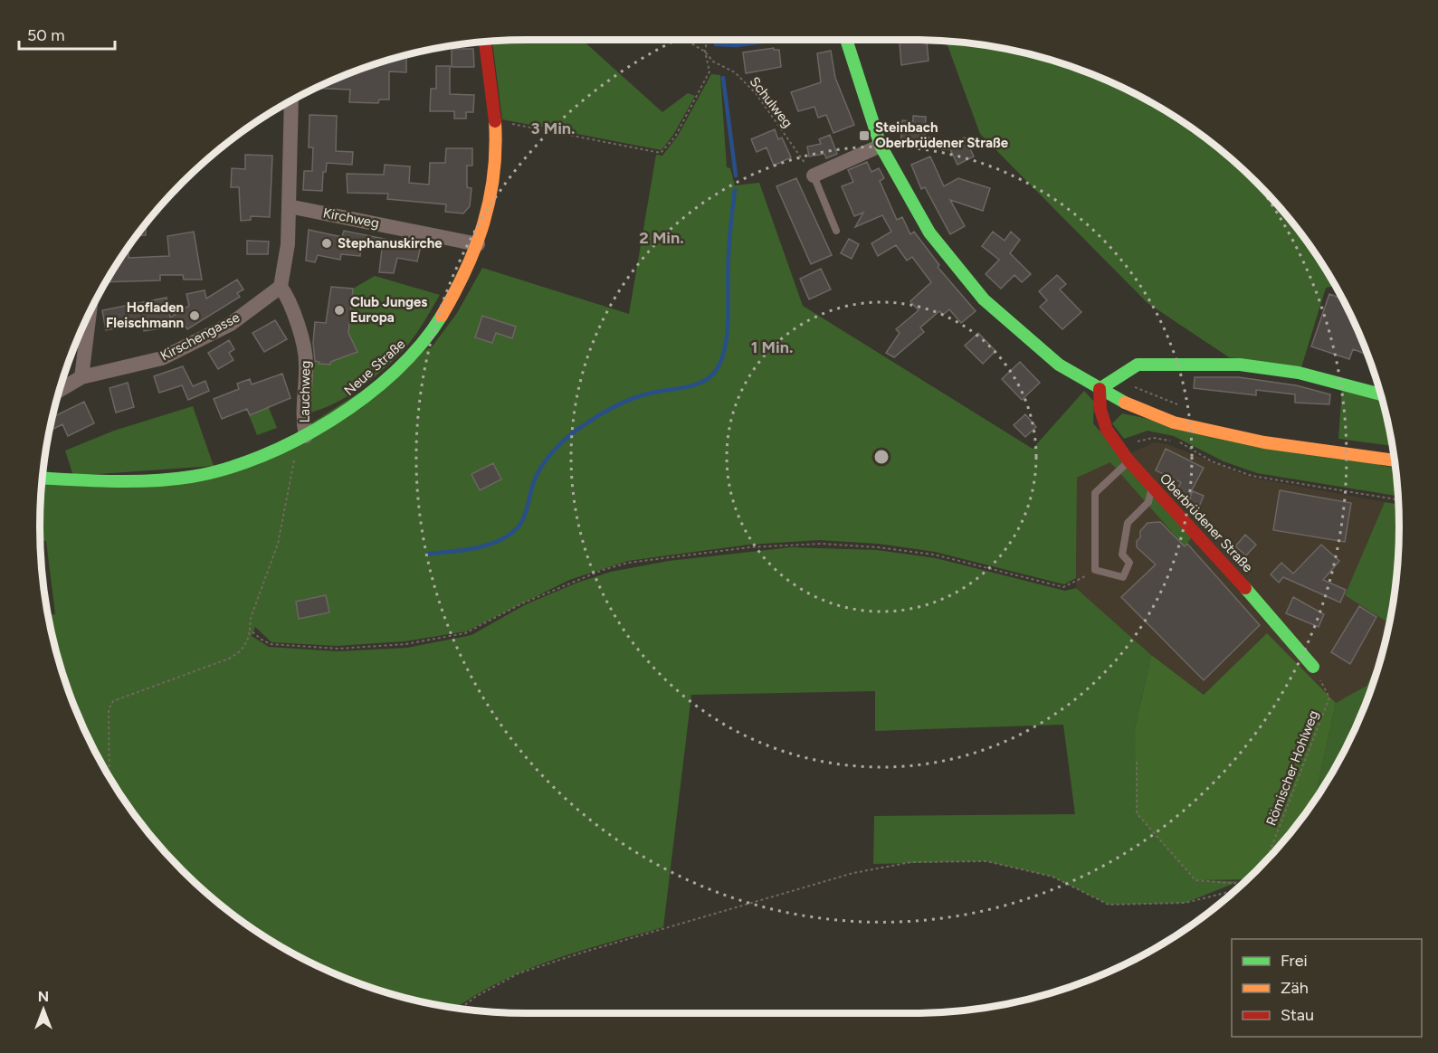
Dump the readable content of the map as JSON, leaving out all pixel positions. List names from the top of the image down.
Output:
{
  "streets": {
    "street": [
      "Kirchweg",
      "Kirschengasse",
      "Neue Straße",
      "Lauchweg",
      "Oberbrüdener Straße"
    ],
    "path": ["Schulweg", "Römischer Hohlweg"]
  },
  "crossings": [
    ["Kirchweg", "Neue Straße"],
    ["Kirschengasse", "Lauchweg"],
    ["Neue Straße", "Lauchweg"],
    ["Oberbrüdener Straße", "Römischer Hohlweg"]
  ],
  "places": {
    "transit": ["Steinbach Oberbrüdener Straße"],
    "other": ["Stephanuskirche", "Club Junges Europa", "Hofladen Fleischmann"]
  },
  "legend": ["Frei", "Zäh", "Stau"],
  "scale_bar": "50 m",
  "north": "top",
  "rings": ["3 Min.", "2 Min.", "1 Min."]
}
